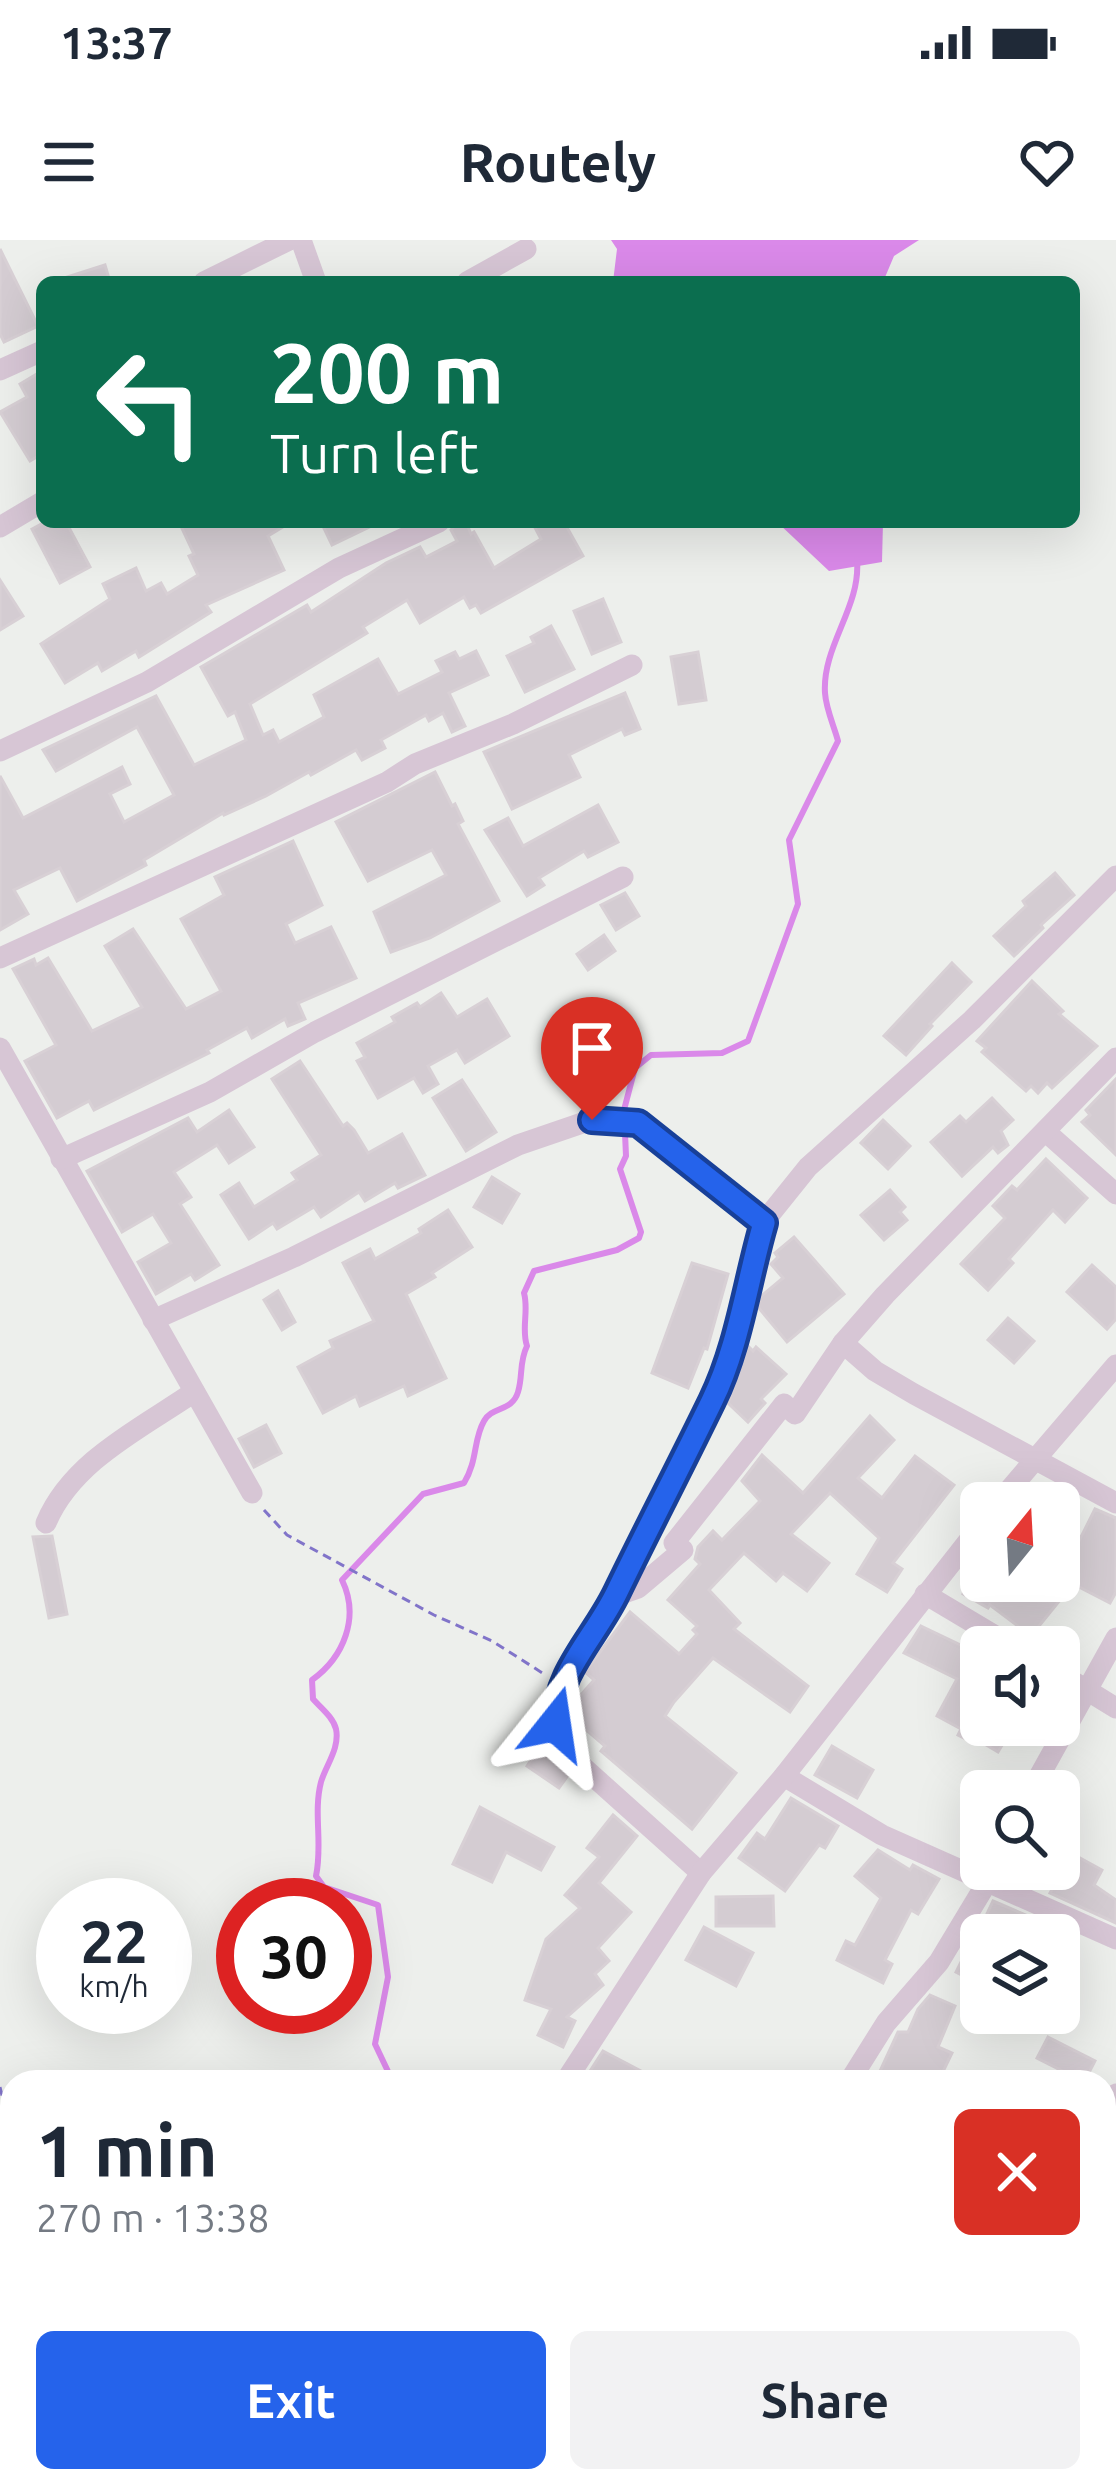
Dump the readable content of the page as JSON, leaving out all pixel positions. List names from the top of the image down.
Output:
{
  "north": "top",
  "page": {
    "status": "13:37",
    "header": "Routely",
    "turn": ["200 m", "Turn left"],
    "speed": "22 km/h",
    "limit": "30",
    "heading": ["1 min", "270 m · 13:38"],
    "buttons": ["Exit", "Share"]
  }
}
